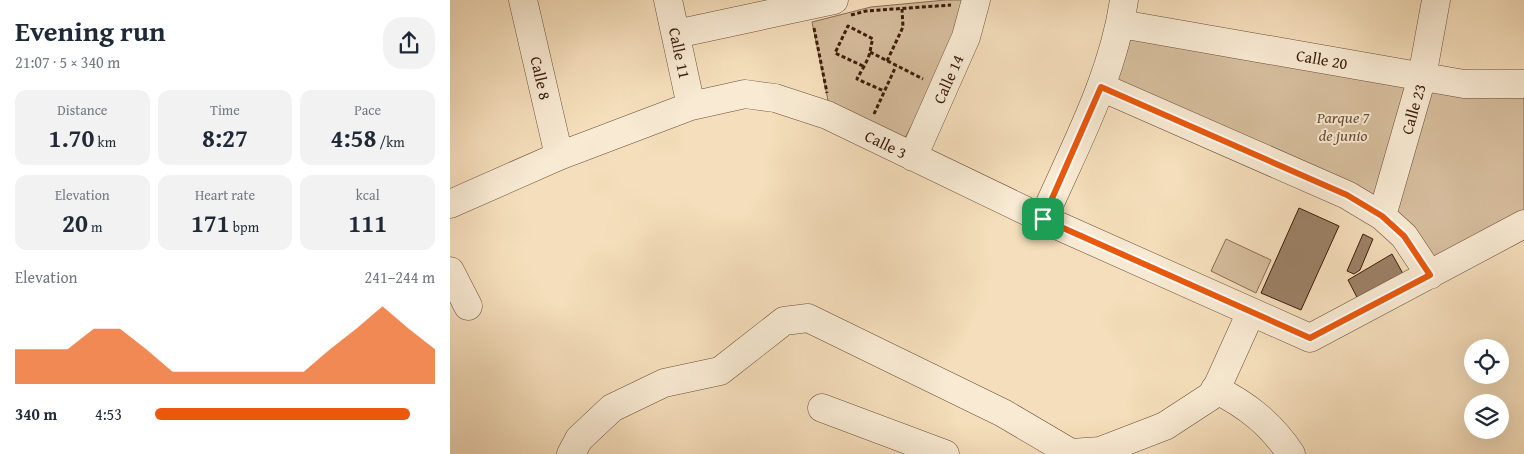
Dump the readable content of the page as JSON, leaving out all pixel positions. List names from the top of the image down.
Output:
{
  "streets": {
    "street": [
      "Calle 11",
      "Calle 20",
      "Calle 8",
      "Calle 14",
      "Calle 23",
      "Calle 3"
    ]
  },
  "crossings": [
    ["Calle 11", "Calle 3"],
    ["Calle 20", "Calle 23"],
    ["Calle 8", "Calle 3"],
    ["Calle 14", "Calle 3"]
  ],
  "parks": ["Parque 7 de junio"],
  "page": {
    "heading": ["Evening run", "21:07 · 5 × 340 m"],
    "stats": [
      ["Distance", "1.70 km"],
      ["Time", "8:27"],
      ["Pace", "4:58 /km"],
      ["Elevation", "20 m"],
      ["Heart rate", "171 bpm"],
      ["kcal", "111"]
    ],
    "chart": ["Elevation", "241–244 m"],
    "list": [
      {
        "name": "340 m",
        "note": "4:53"
      }
    ]
  }
}
